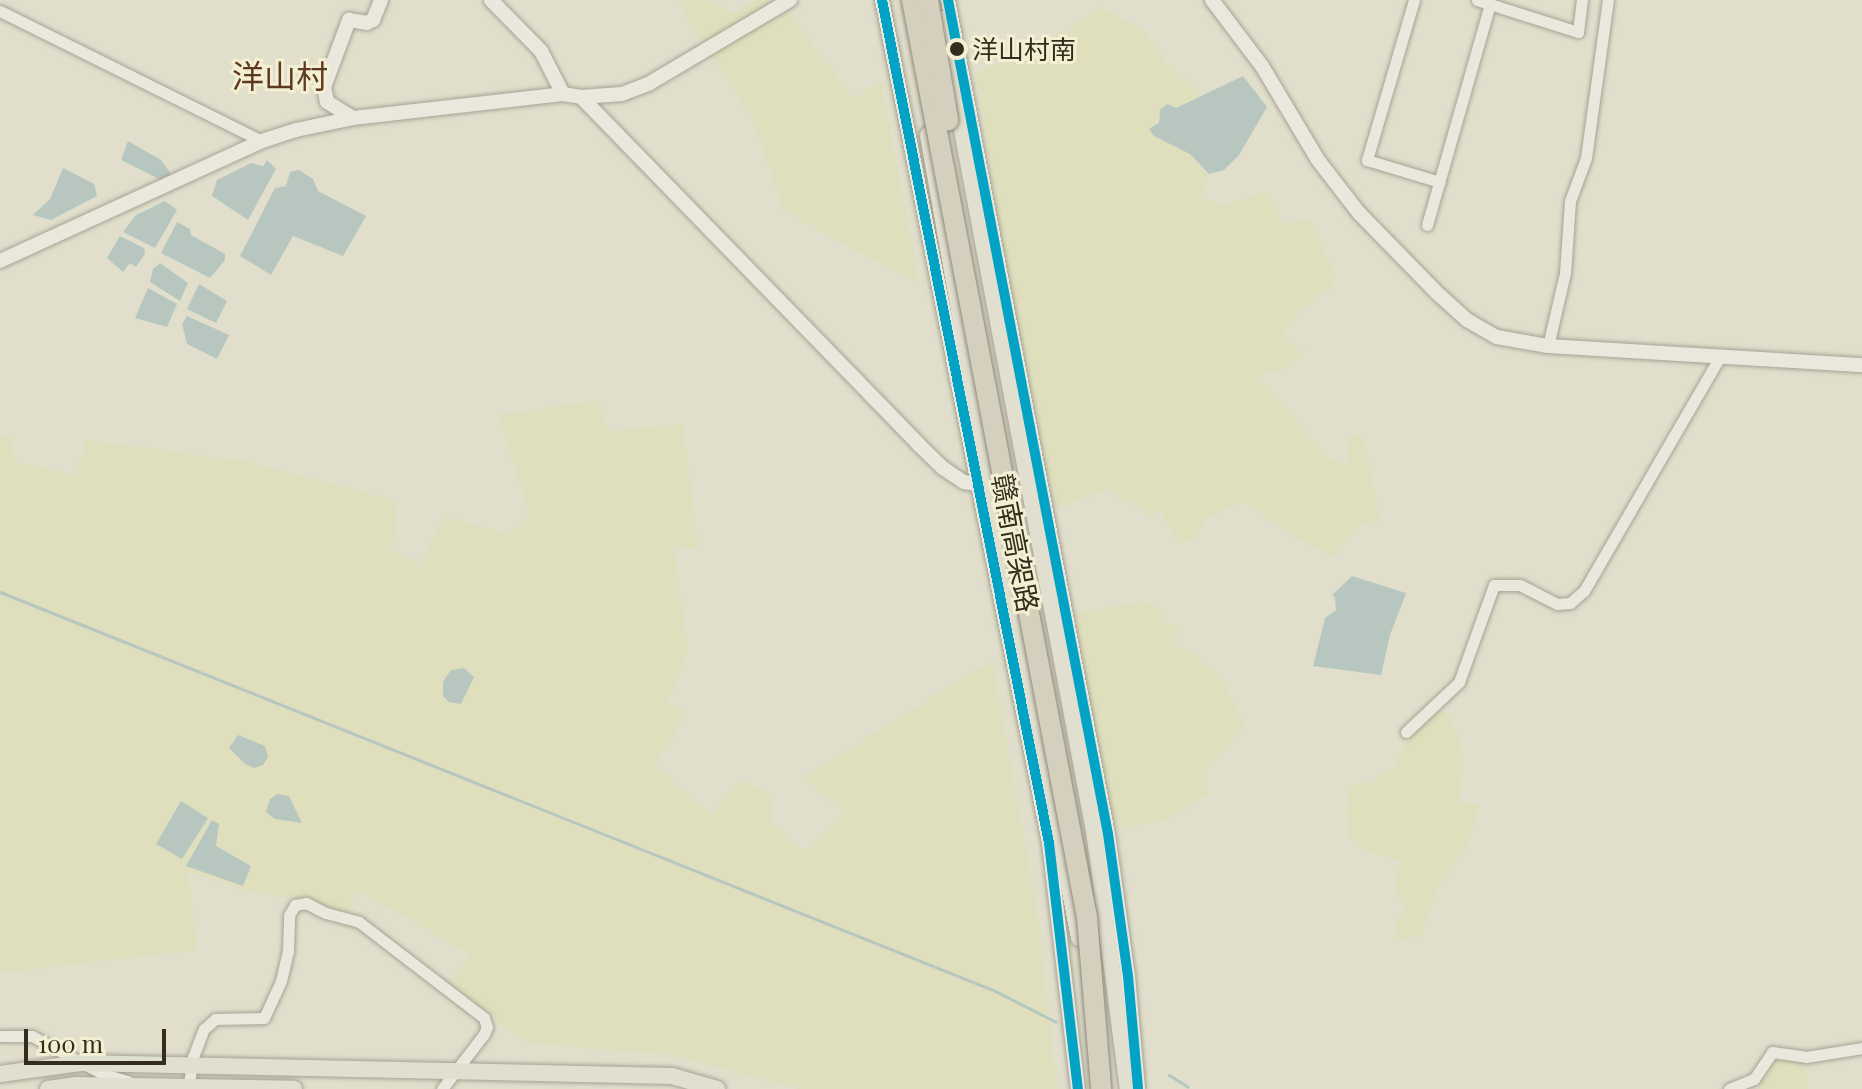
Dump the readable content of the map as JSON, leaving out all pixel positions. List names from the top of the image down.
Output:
{
  "streets": {
    "highway": ["赣南高架路"]
  },
  "districts": ["洋山村"],
  "places": ["洋山村南"],
  "scale_bar": "100 m"
}
